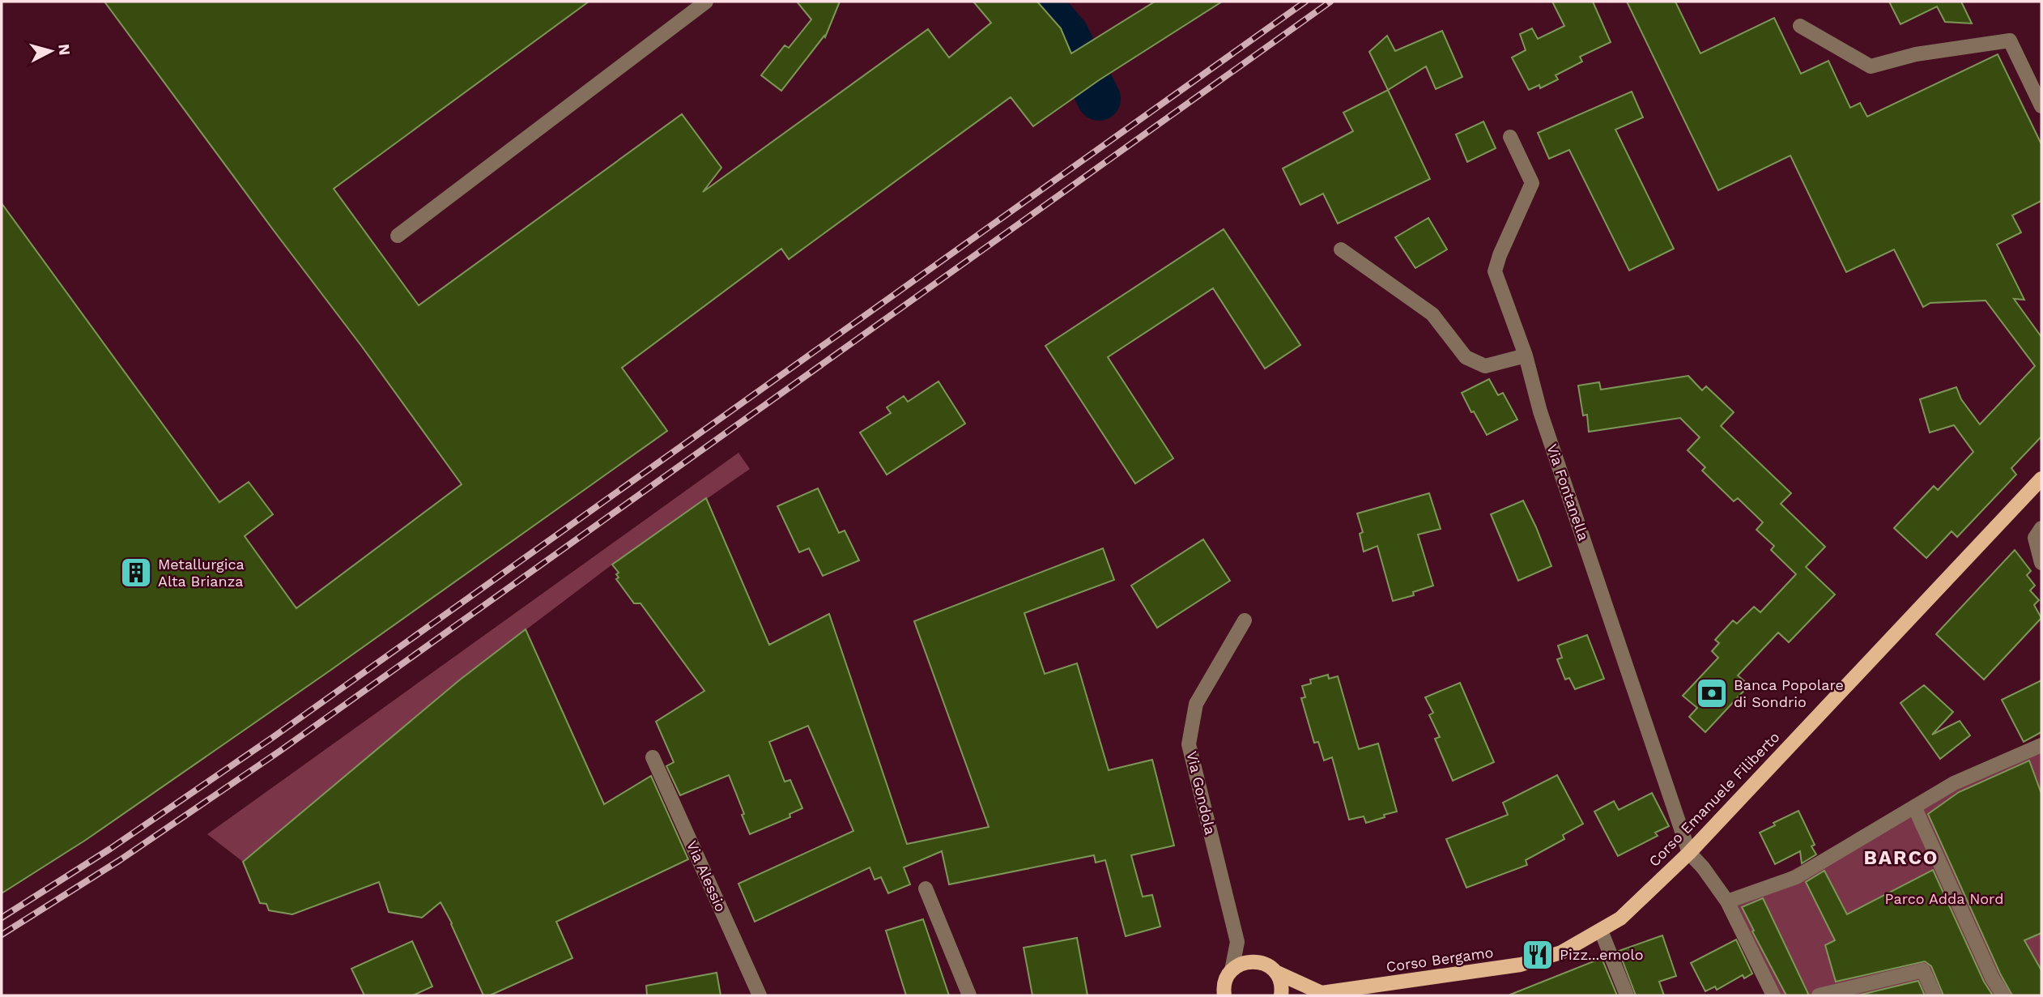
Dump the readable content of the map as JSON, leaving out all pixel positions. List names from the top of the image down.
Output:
{
  "streets": {
    "main road": ["Corso Emanuele Filiberto", "Corso Bergamo"],
    "street": ["Via Fontanella", "Via Gondola", "Via Alessio"]
  },
  "crossings": [
    ["Via Fontanella", "Corso Emanuele Filiberto"],
    ["Corso Emanuele Filiberto", "Corso Bergamo"]
  ],
  "districts": ["BARCO"],
  "parks": ["Parco Adda Nord"],
  "places": {
    "building": ["Metallurgica Alta Brianza"],
    "bank": ["Banca Popolare di Sondrio"],
    "restaurant": ["Pizz...emolo"]
  },
  "north": "right"
}
